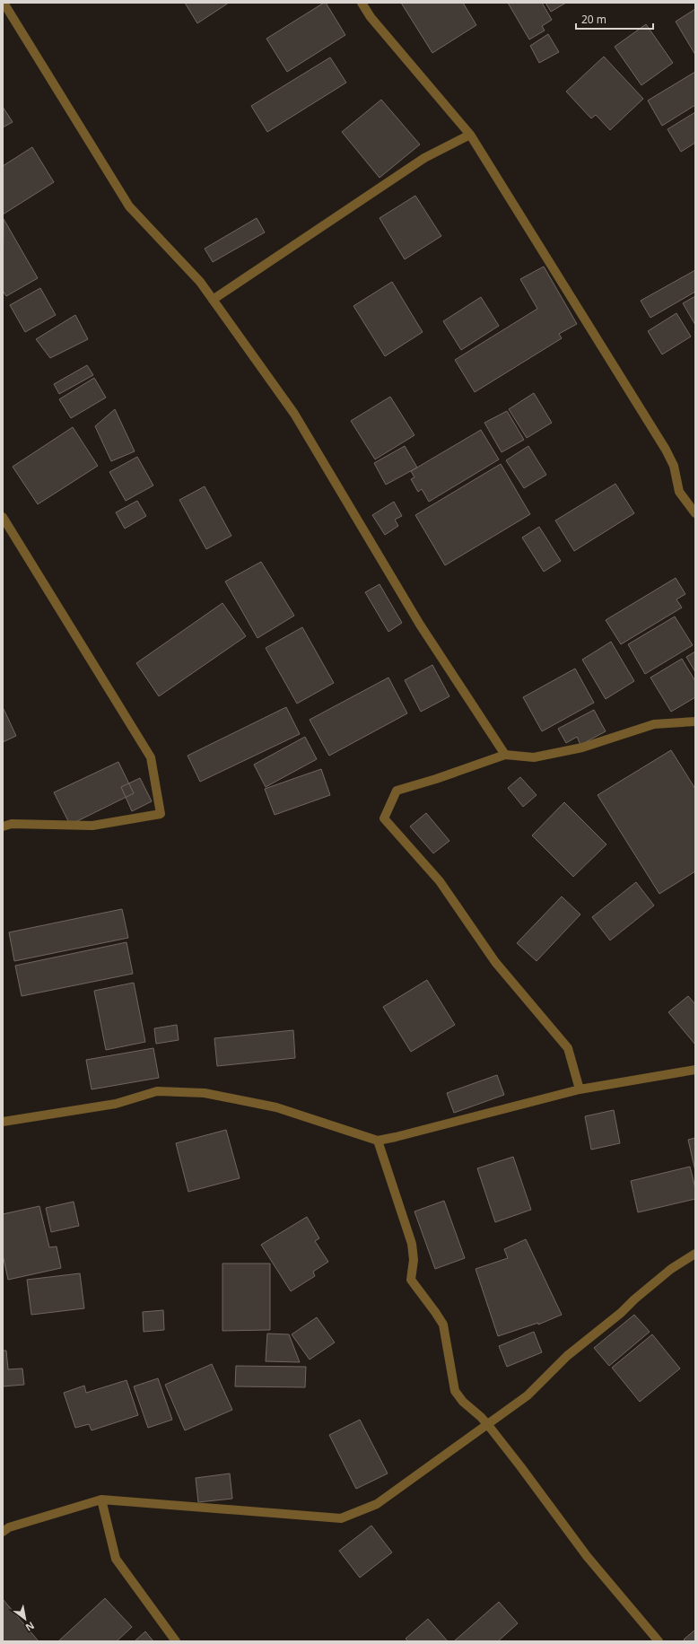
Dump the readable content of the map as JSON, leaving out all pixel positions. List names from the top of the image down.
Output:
{
  "scale_bar": "20 m",
  "north": "bottom right"
}
